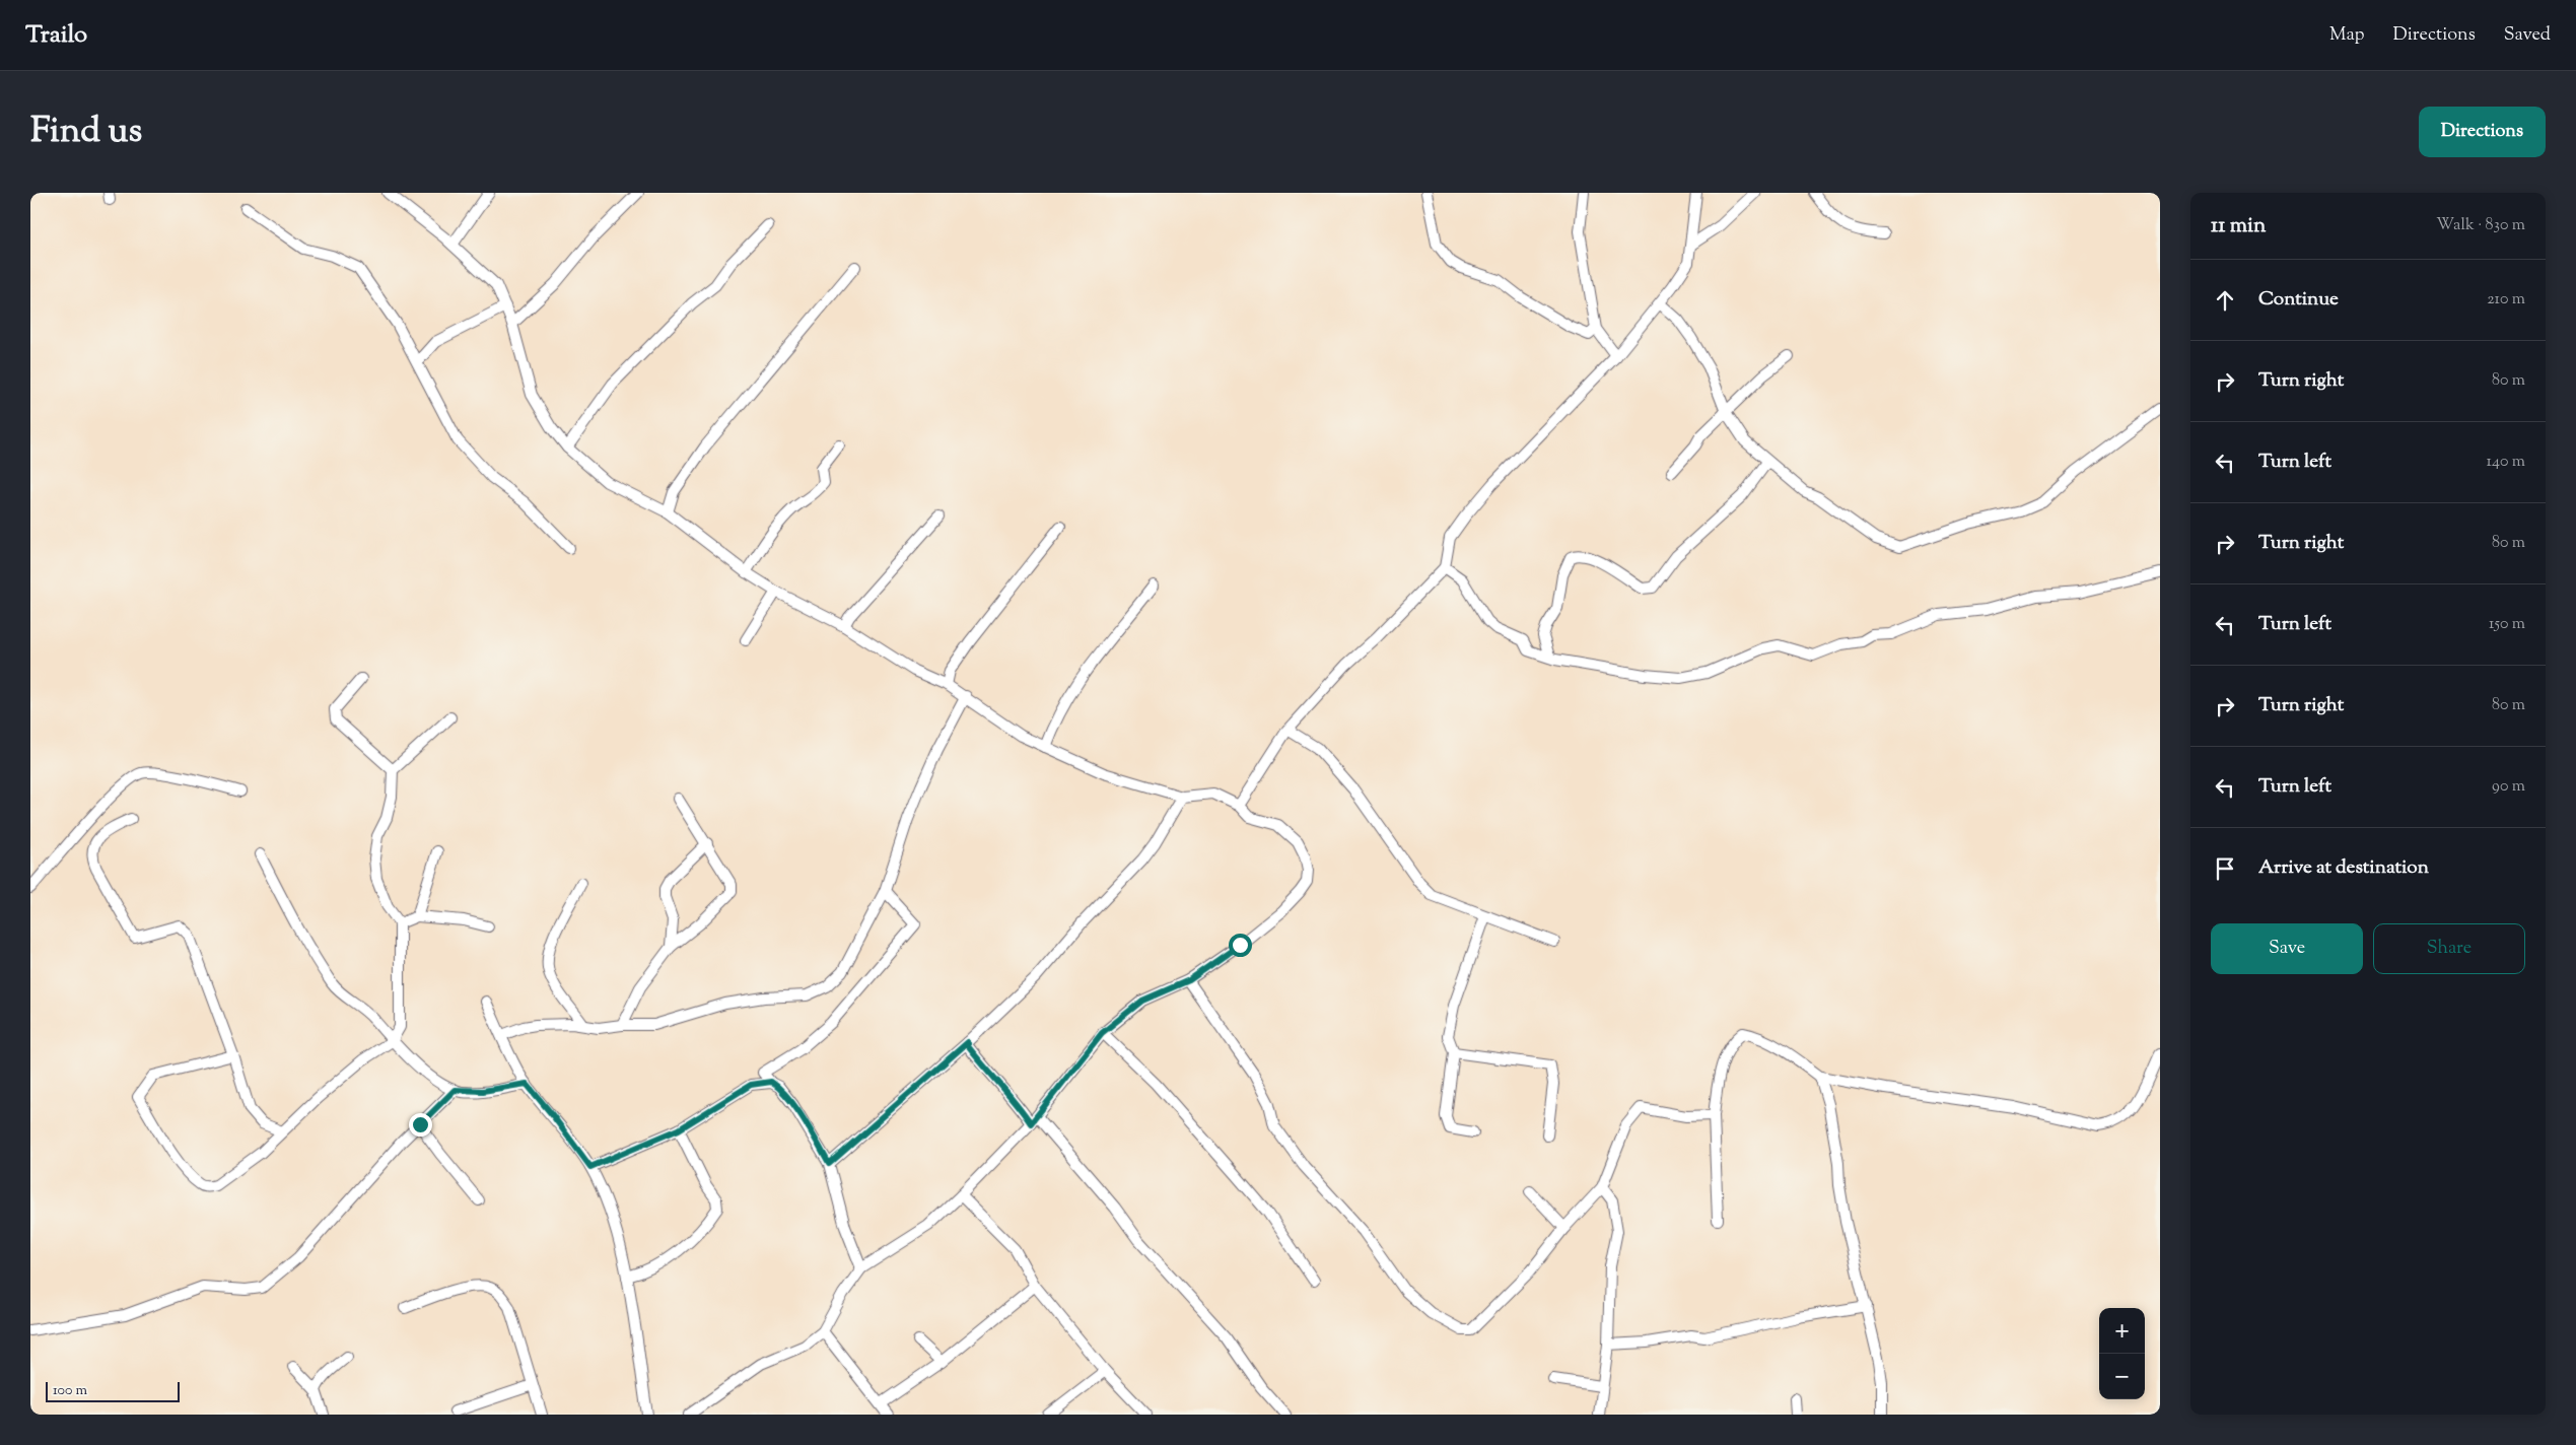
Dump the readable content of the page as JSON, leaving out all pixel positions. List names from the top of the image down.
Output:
{
  "scale_bar": "100 m",
  "page": {
    "header": "Trailo",
    "nav": ["Map", "Directions", "Saved"],
    "title": "Find us",
    "buttons": [
      "Directions",
      ["Save", "Share"]
    ],
    "heading": ["11 min", "Walk · 830 m"],
    "list": [
      ["Continue", "210 m"],
      ["Turn right", "80 m"],
      ["Turn left", "140 m"],
      ["Turn right", "80 m"],
      ["Turn left", "150 m"],
      ["Turn right", "80 m"],
      ["Turn left", "90 m"],
      "Arrive at destination"
    ],
    "map_buttons": ["+", "−"],
    "scale": "100 m"
  }
}
